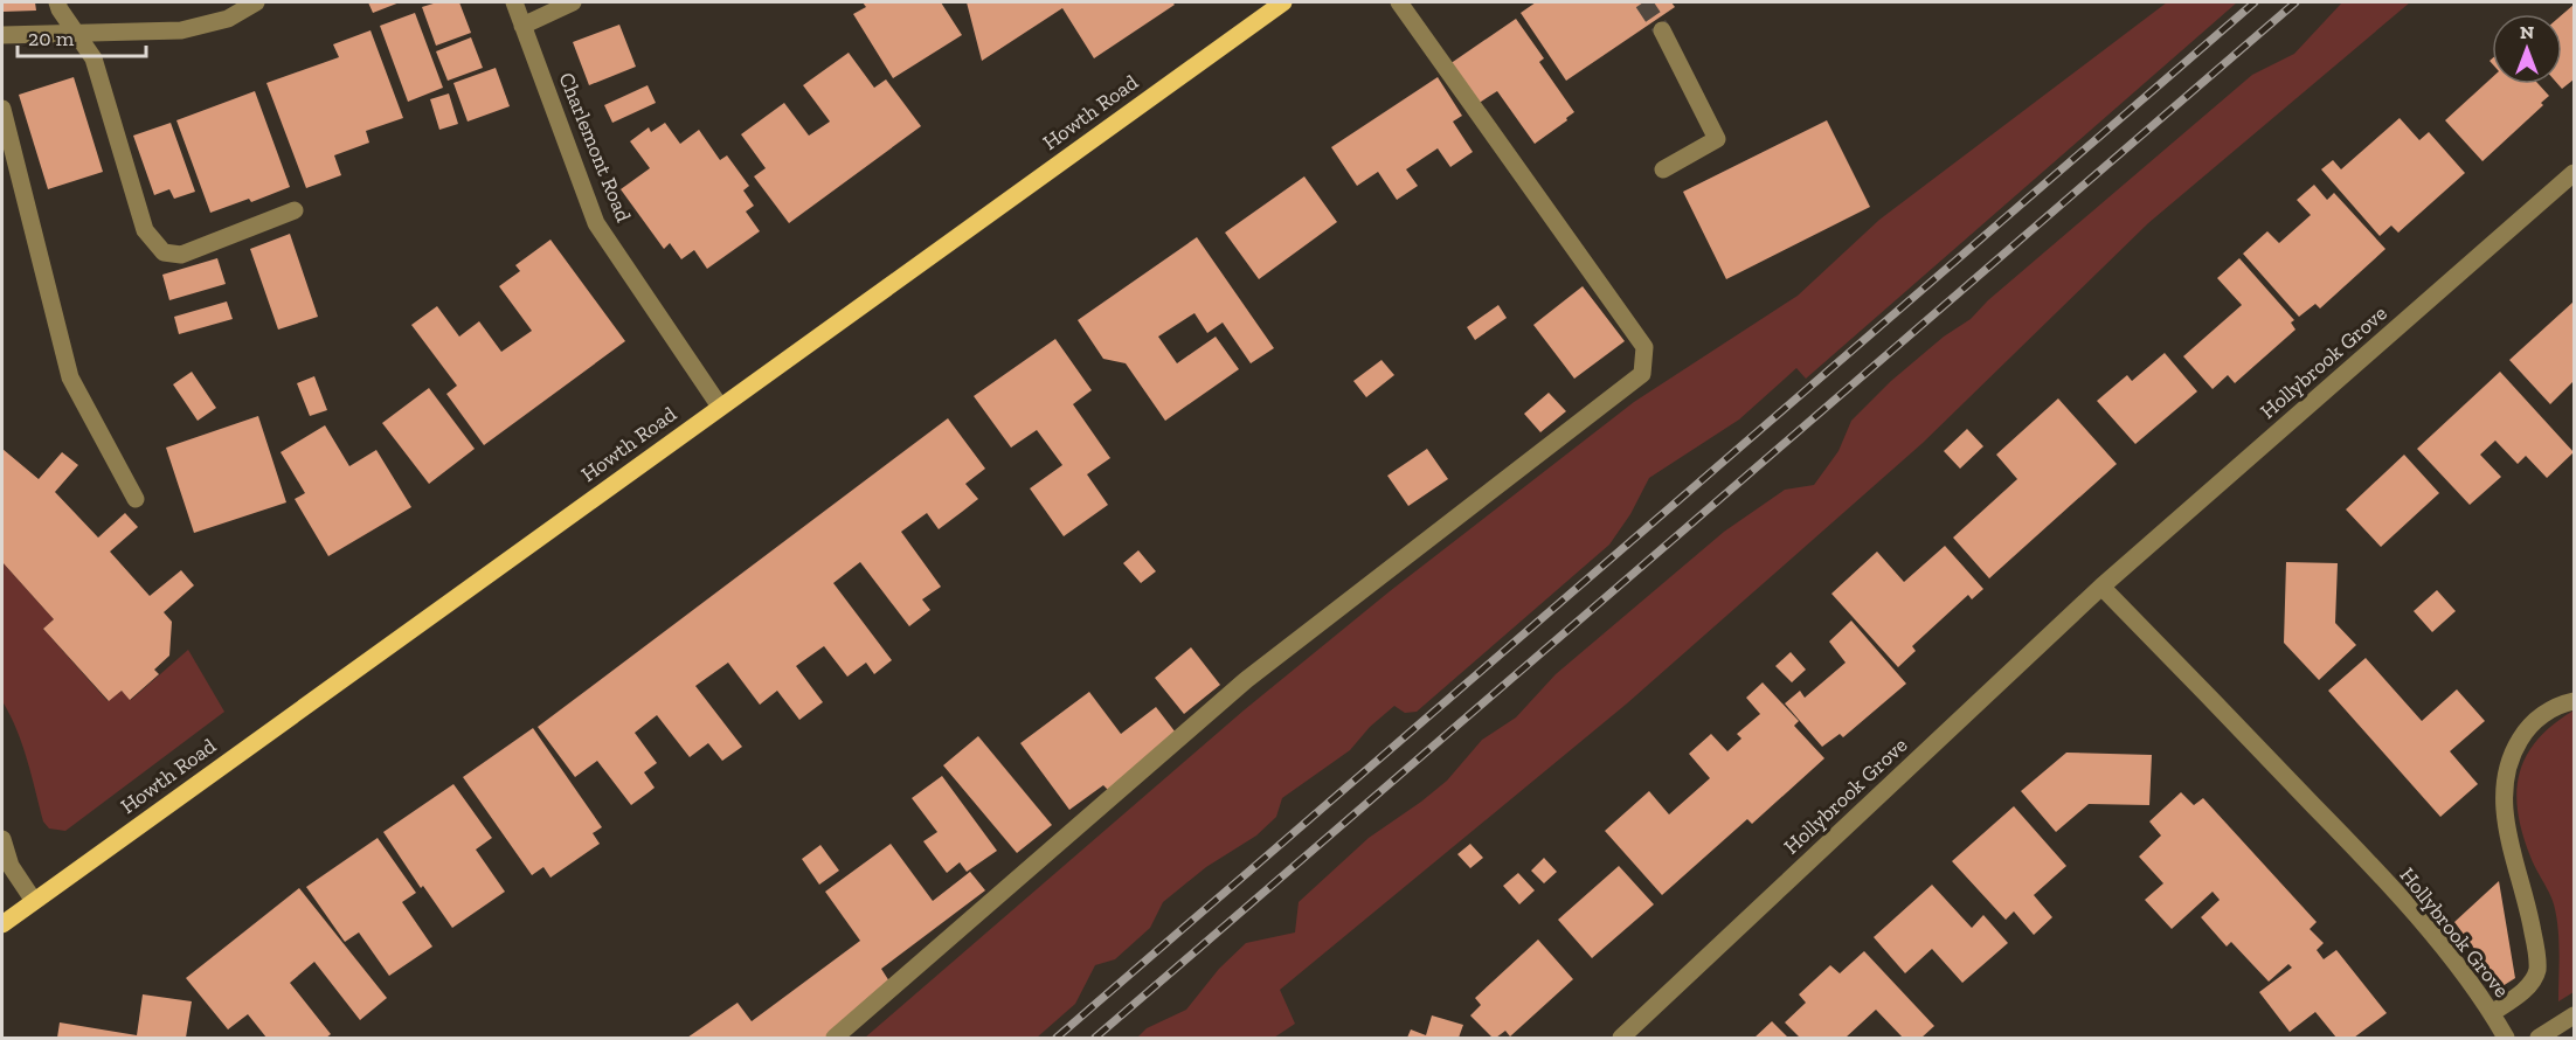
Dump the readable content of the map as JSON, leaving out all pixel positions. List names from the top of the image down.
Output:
{
  "streets": {
    "main road": ["Howth Road"],
    "street": ["Charlemont Road", "Hollybrook Grove"]
  },
  "crossings": [
    ["Howth Road", "Charlemont Road"]
  ],
  "scale_bar": "20 m",
  "north": "top"
}
